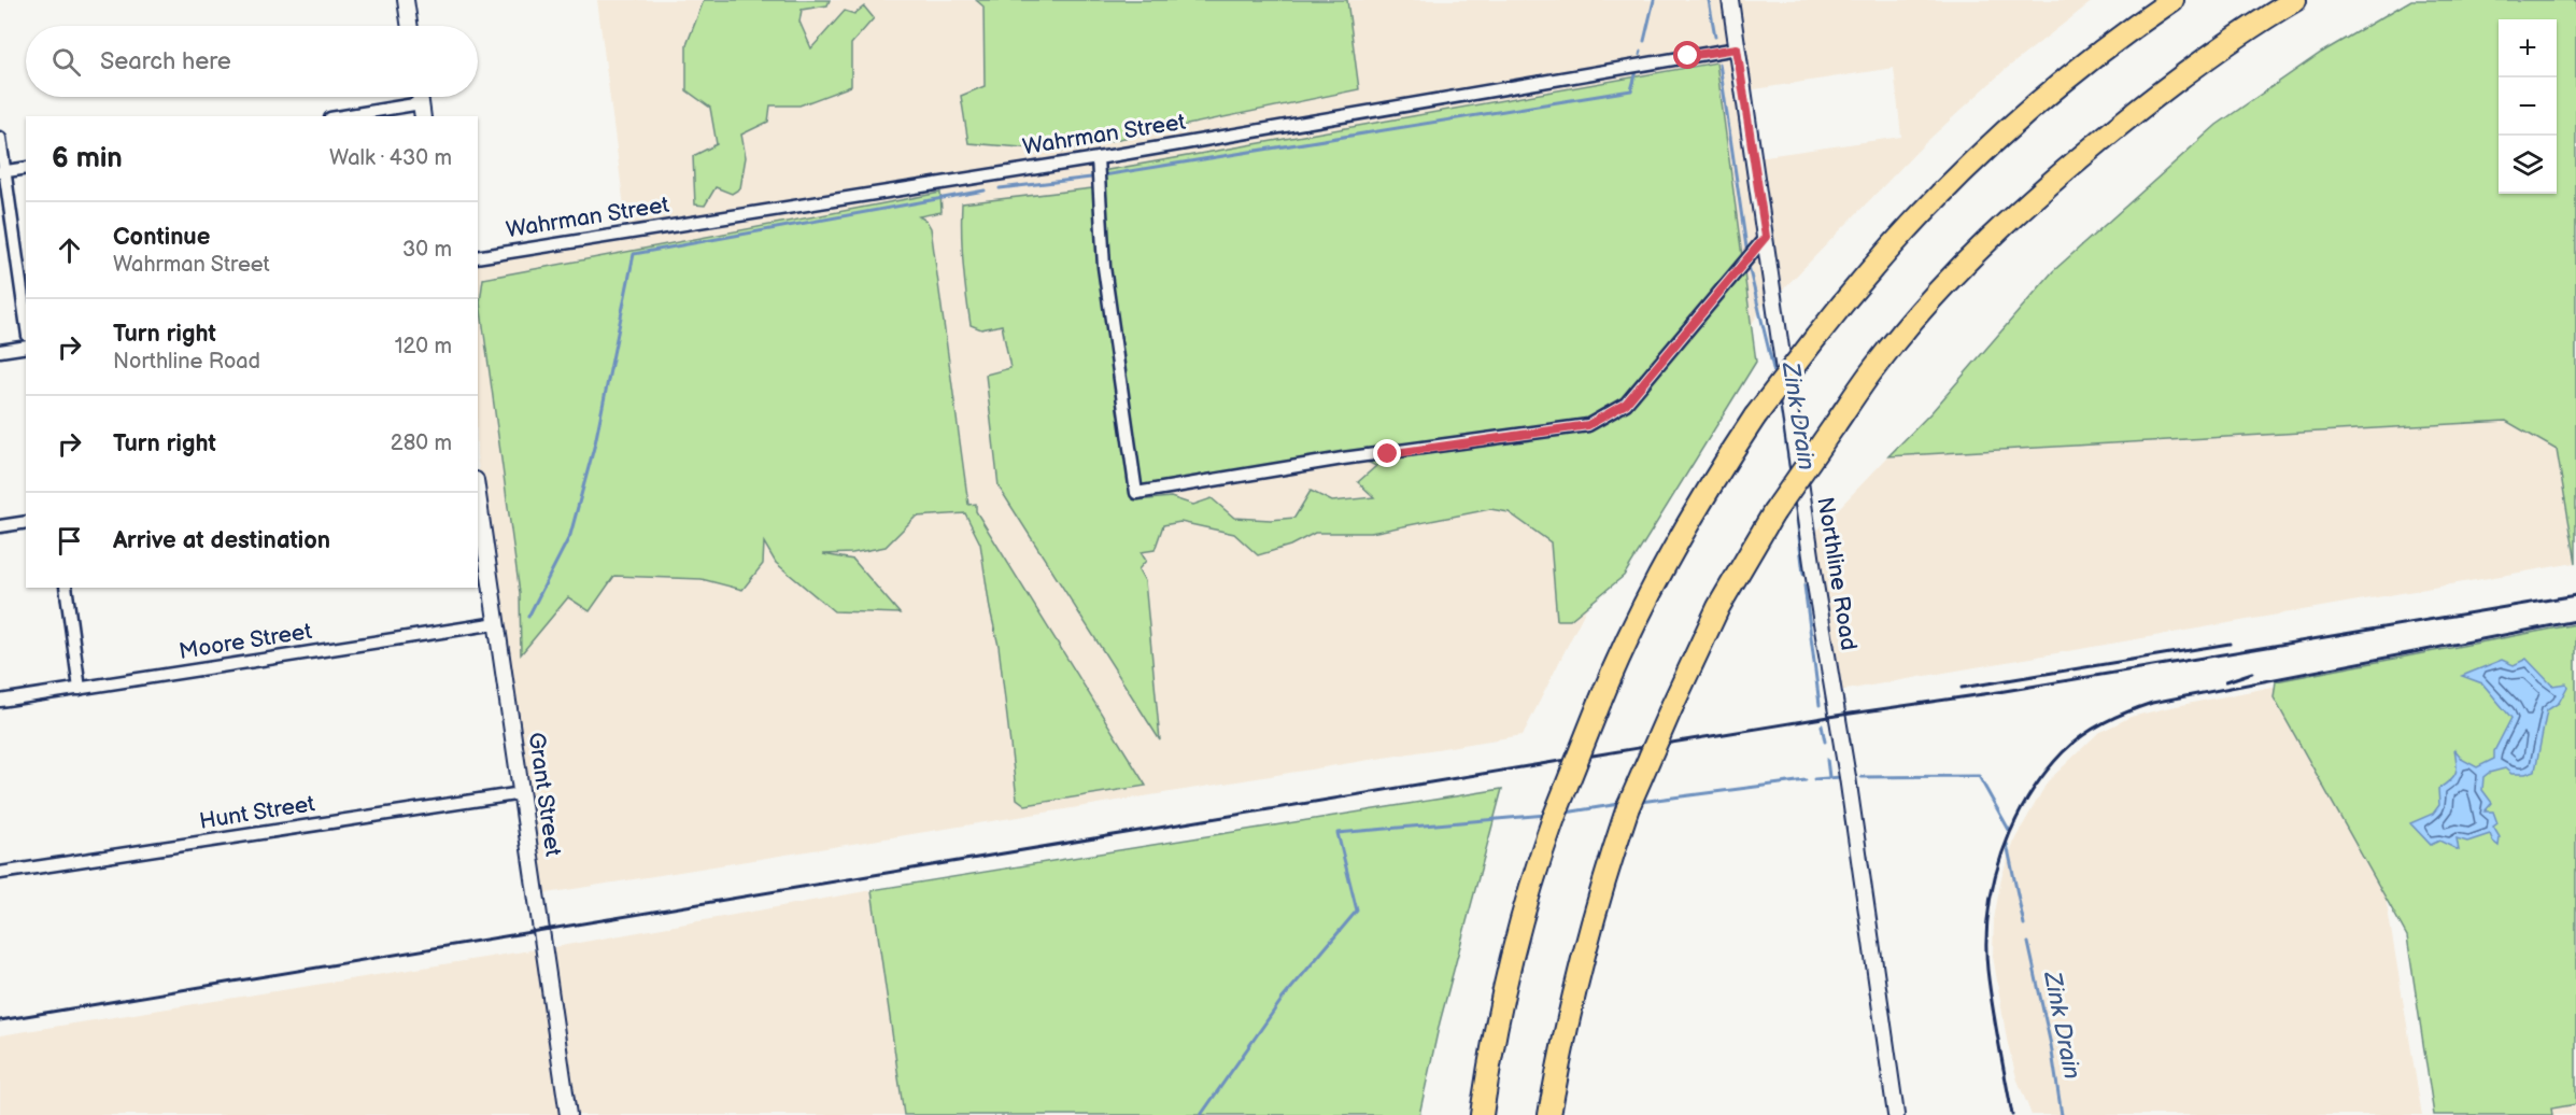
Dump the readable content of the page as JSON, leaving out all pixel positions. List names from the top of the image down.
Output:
{
  "streets": {
    "street": [
      "Wahrman Street",
      "Northline Road",
      "Moore Street",
      "Grant Street",
      "Hunt Street"
    ]
  },
  "crossings": [
    ["Wahrman Street", "Northline Road"],
    ["Moore Street", "Grant Street"],
    ["Grant Street", "Hunt Street"]
  ],
  "water": ["Zink Drain"],
  "page": {
    "map_buttons": ["+", "−"],
    "search": "Search here",
    "heading": ["6 min", "Walk · 430 m"],
    "list": [
      ["Continue", "Wahrman Street", "30 m"],
      ["Turn right", "Northline Road", "120 m"],
      ["Turn right", "280 m"],
      "Arrive at destination"
    ]
  }
}
